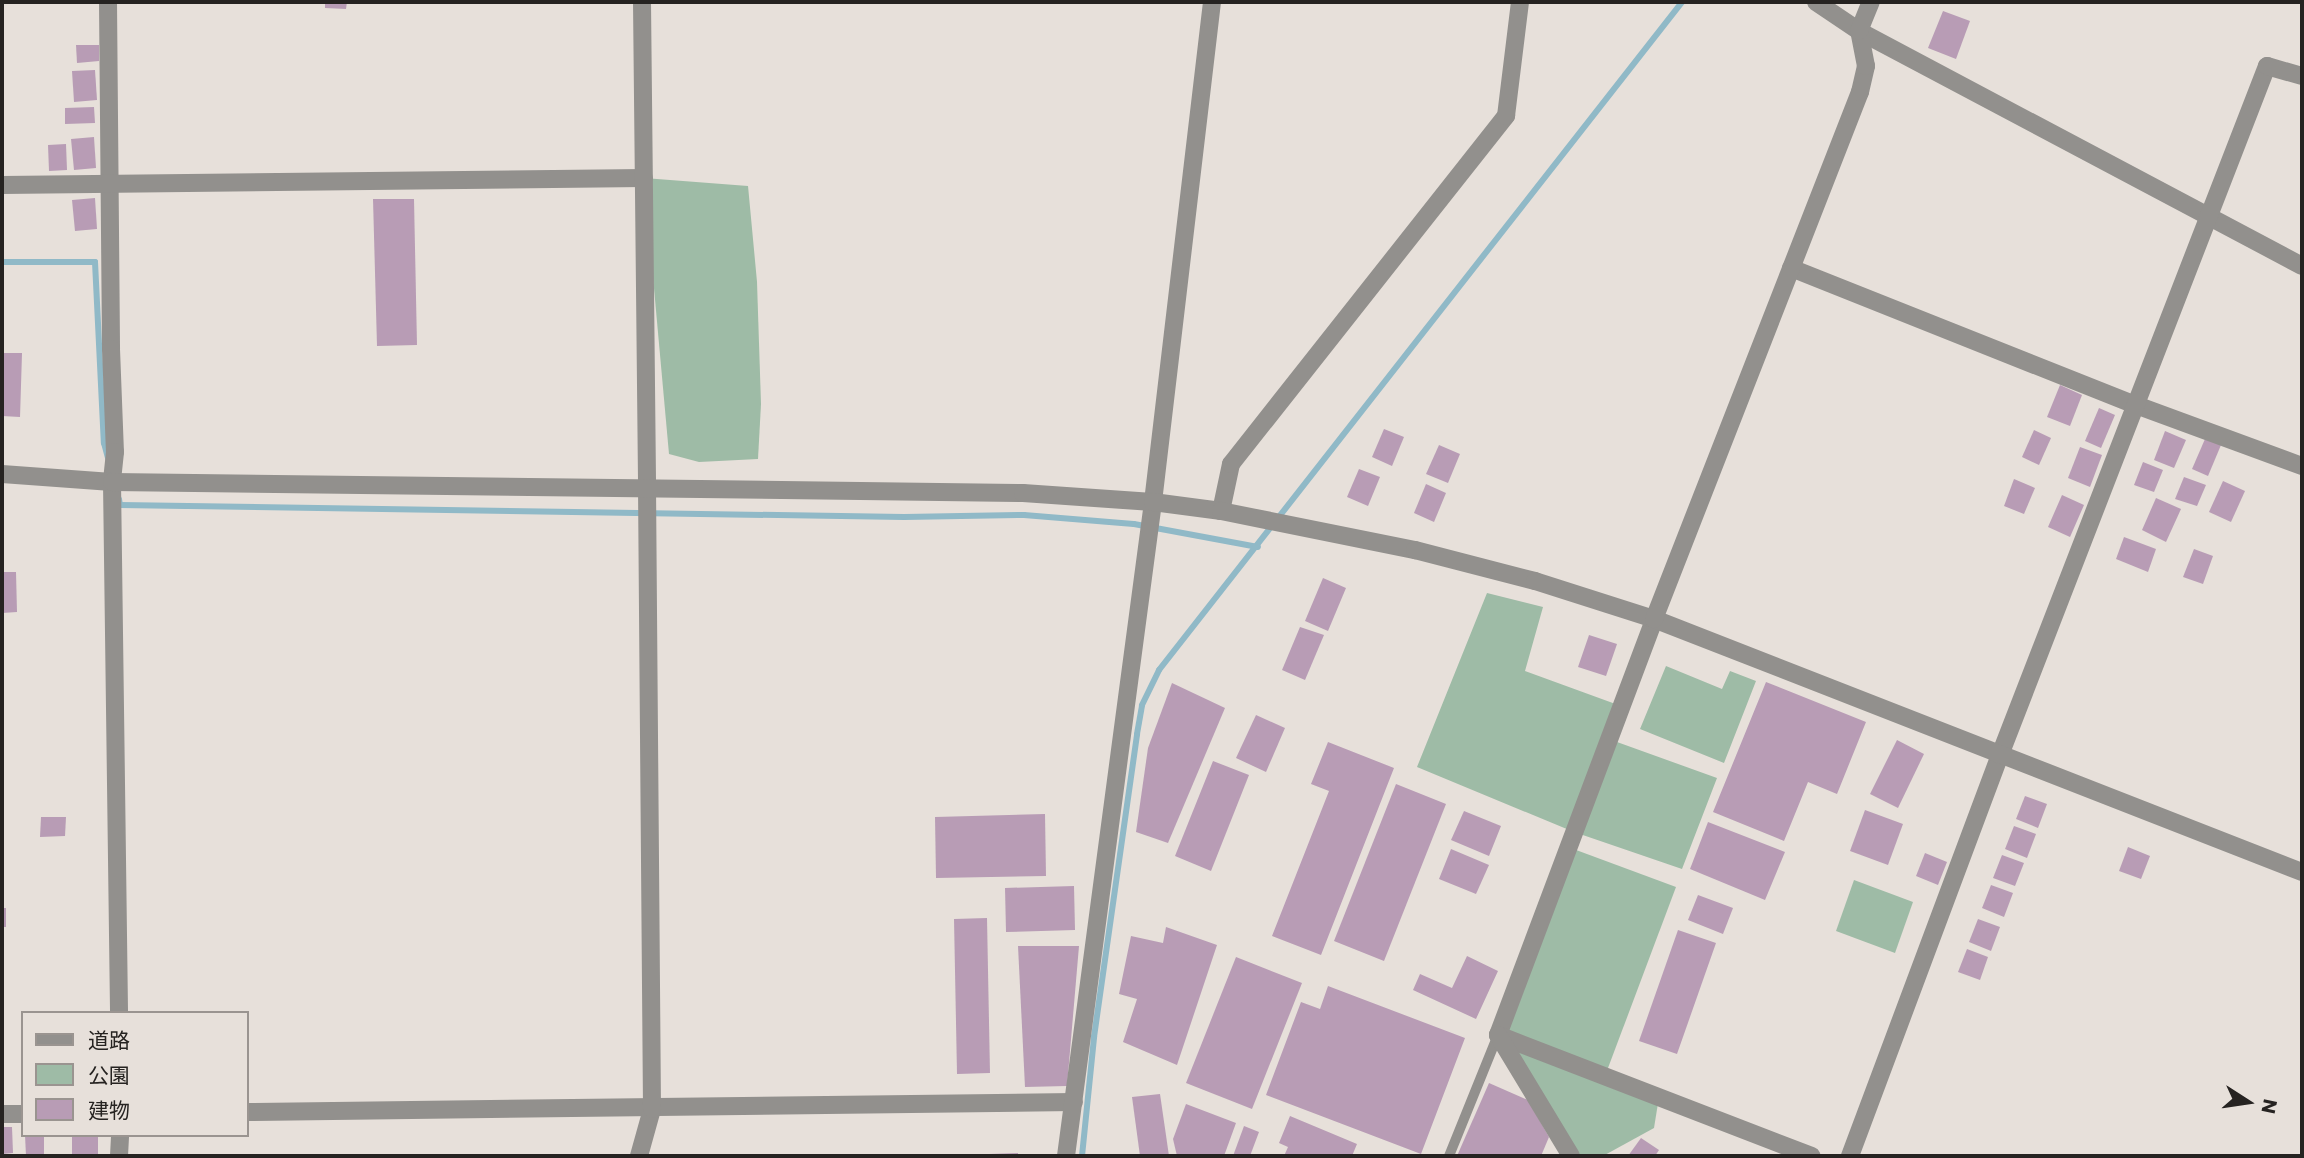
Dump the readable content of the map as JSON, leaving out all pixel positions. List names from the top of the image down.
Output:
{
  "legend": ["道路", "公園", "建物"],
  "north": "right"
}
